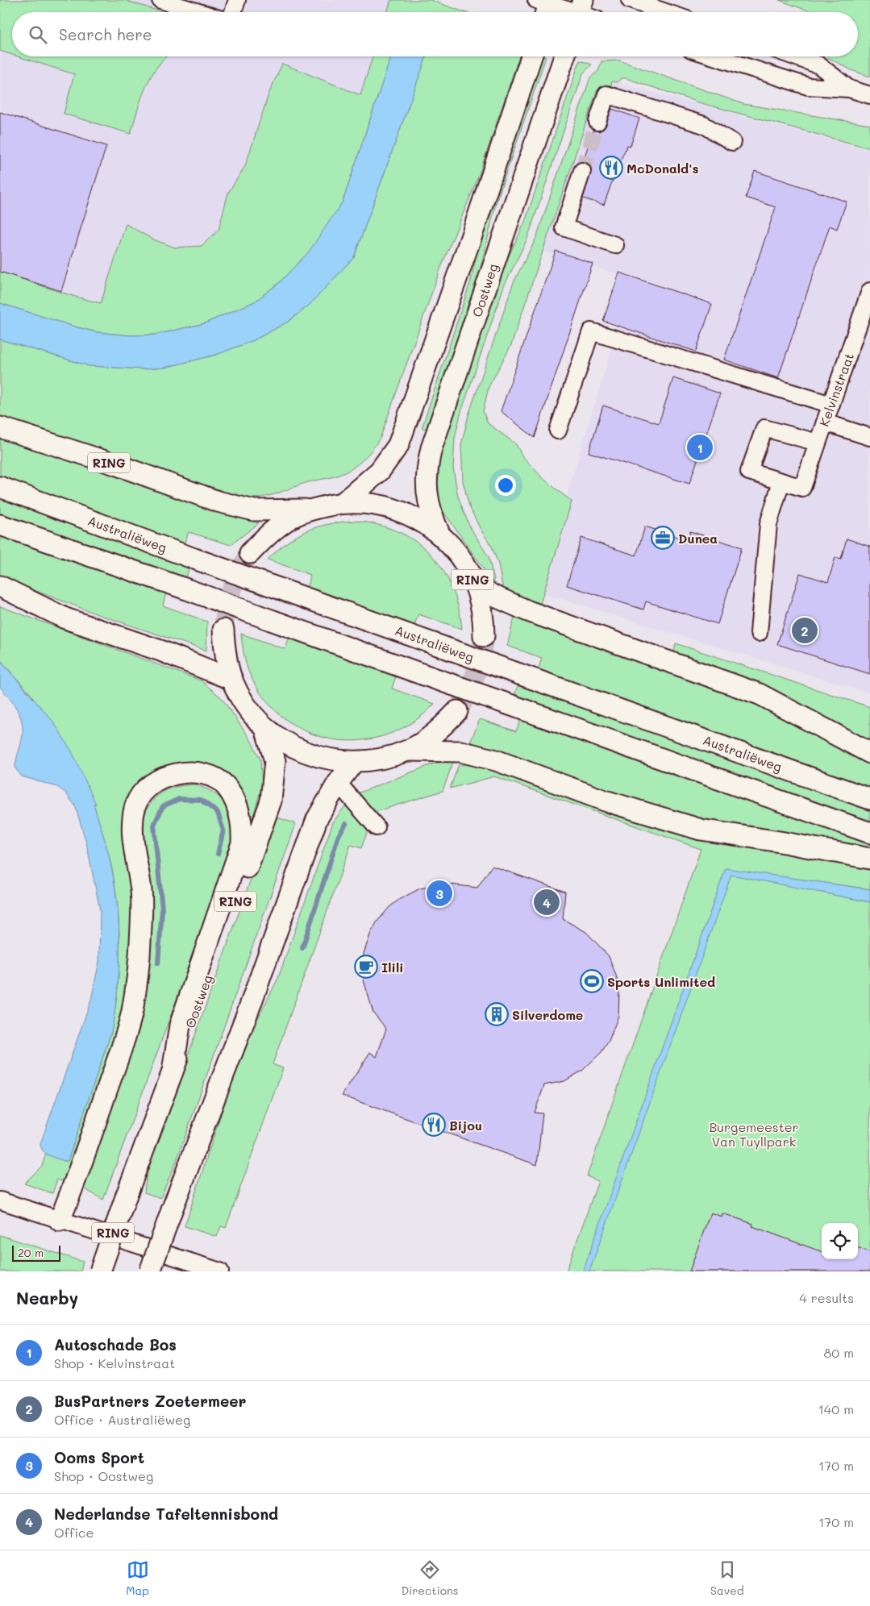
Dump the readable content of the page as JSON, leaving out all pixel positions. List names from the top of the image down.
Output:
{
  "streets": {
    "main road": ["Oostweg", "RING", "Australiëweg"],
    "street": ["Kelvinstraat"]
  },
  "crossings": [
    ["Oostweg", "RING"]
  ],
  "parks": ["Burgemeester Van Tuyllpark"],
  "places": {
    "restaurant": ["McDonald's", "Bijou"],
    "office": ["Dunea"],
    "cafe": ["Ilili"],
    "sports": ["Sports Unlimited"],
    "building": ["Silverdome"]
  },
  "scale_bar": "20 m",
  "page": {
    "search": "Search here",
    "pins": [
      "1",
      "2",
      "3",
      "4"
    ],
    "scale": "20 m",
    "heading": ["Nearby", "4 results"],
    "list": [
      {
        "mark": "1",
        "name": "Autoschade Bos",
        "note": "Shop · Kelvinstraat",
        "value": "80 m"
      },
      {
        "mark": "2",
        "name": "BusPartners Zoetermeer",
        "note": "Office · Australiëweg",
        "value": "140 m"
      },
      {
        "mark": "3",
        "name": "Ooms Sport",
        "note": "Shop · Oostweg",
        "value": "170 m"
      },
      {
        "mark": "4",
        "name": "Nederlandse Tafeltennisbond",
        "note": "Office",
        "value": "170 m"
      }
    ],
    "nav": ["Map", "Directions", "Saved"]
  }
}
